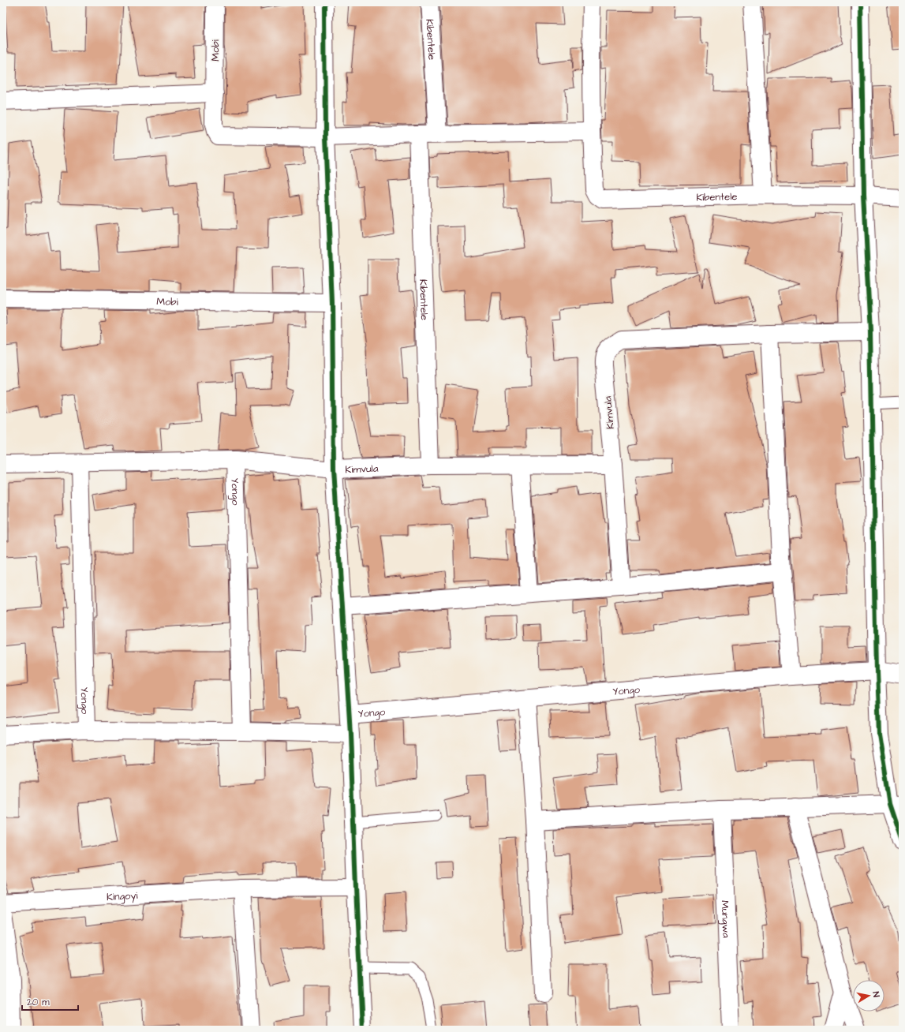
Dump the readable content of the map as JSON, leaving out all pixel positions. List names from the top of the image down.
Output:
{
  "streets": {
    "street": [
      "Kibentele",
      "Mobi",
      "Kimvula",
      "Yongo",
      "Kingoyi",
      "Mungwa"
    ]
  },
  "crossings": [
    ["Kibentele", "Kimvula"]
  ],
  "scale_bar": "20 m",
  "north": "right"
}
